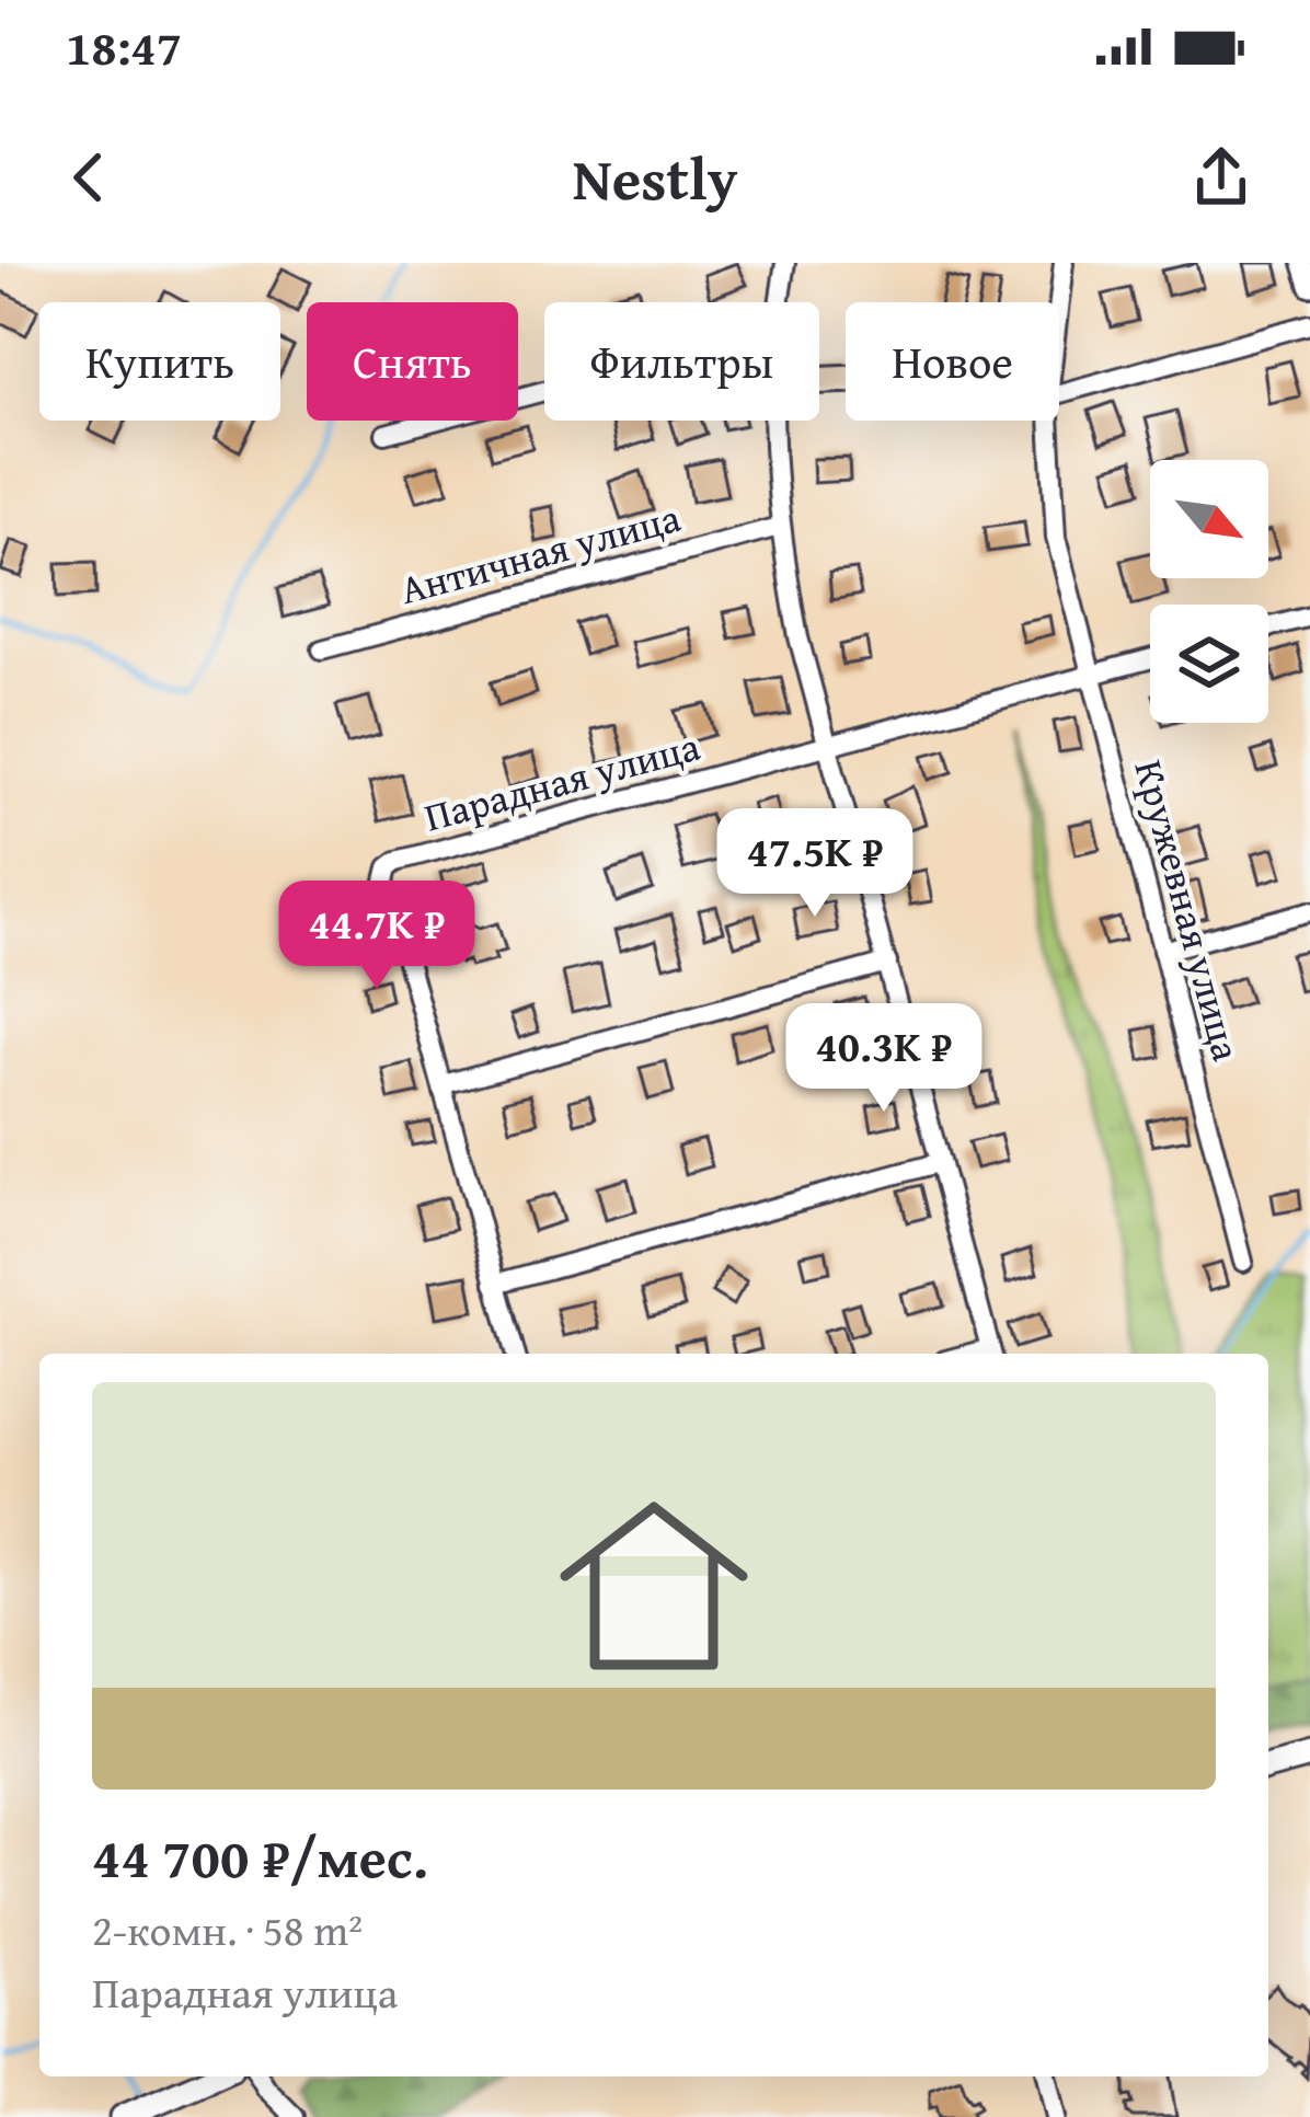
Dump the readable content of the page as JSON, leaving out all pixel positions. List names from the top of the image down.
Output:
{
  "streets": {
    "street": ["Античная улица", "Парадная улица", "Кружевная улица"]
  },
  "crossings": [
    ["Парадная улица", "Кружевная улица"]
  ],
  "north": "bottom right",
  "page": {
    "status": "18:47",
    "header": "Nestly",
    "chip": [
      "Купить",
      "Снять",
      "Фильтры",
      "Новое"
    ],
    "price": ["47.5K ₽", "44.7K ₽", "40.3K ₽"],
    "list": [
      {
        "name": "44 700 ₽/мес.",
        "note": "2-комн. · 58 m² · Парадная улица"
      }
    ]
  }
}
